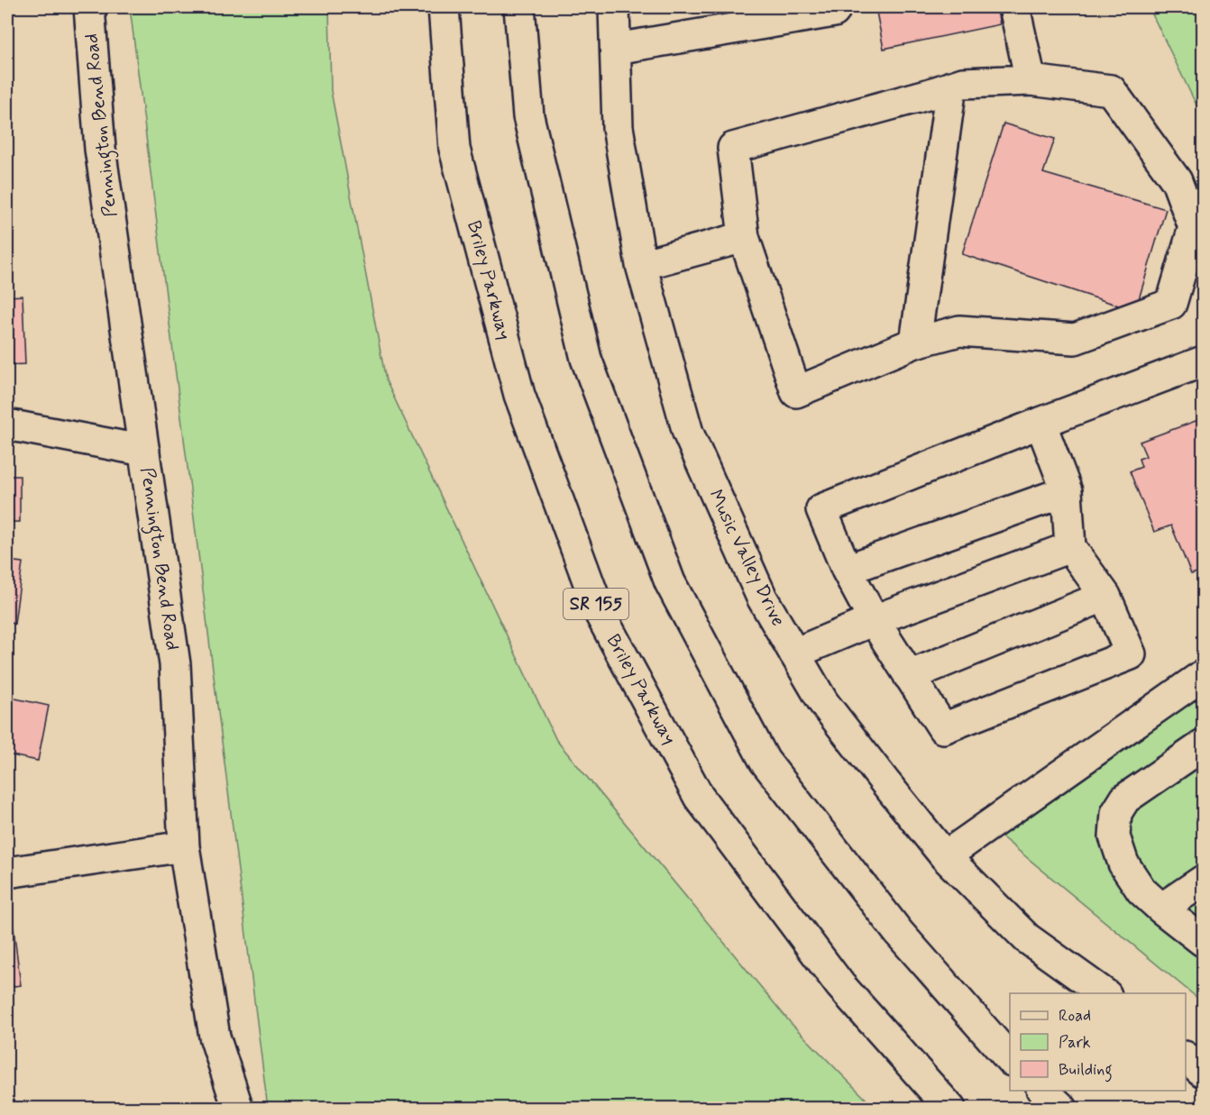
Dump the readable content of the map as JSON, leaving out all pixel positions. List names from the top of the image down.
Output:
{
  "streets": {
    "main road": [
      "Pennington Bend Road",
      "Briley Parkway",
      "Music Valley Drive",
      "SR 155"
    ]
  },
  "legend": ["Road", "Park", "Building"]
}
